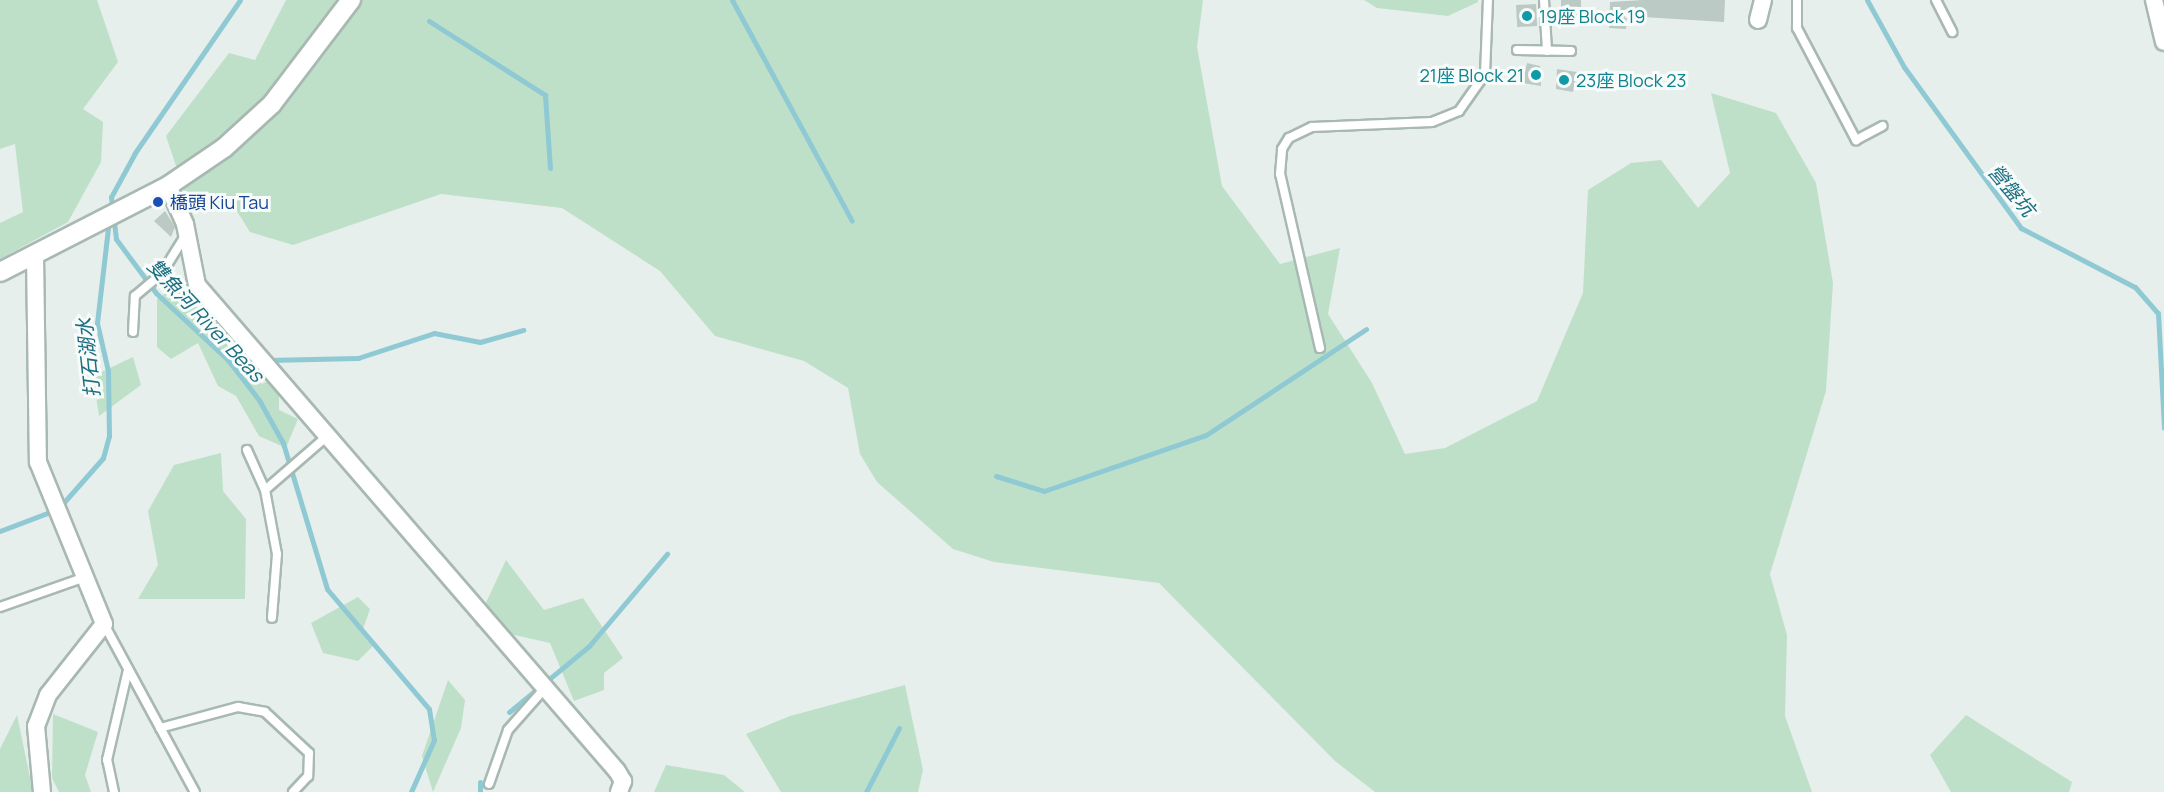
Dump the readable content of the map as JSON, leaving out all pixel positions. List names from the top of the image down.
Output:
{
  "water": ["營盤坑", "雙魚河 River Beas", "打石湖水"],
  "places": [
    "19座 Block 19",
    "21座 Block 21",
    "23座 Block 23",
    "橋頭 Kiu Tau"
  ]
}
